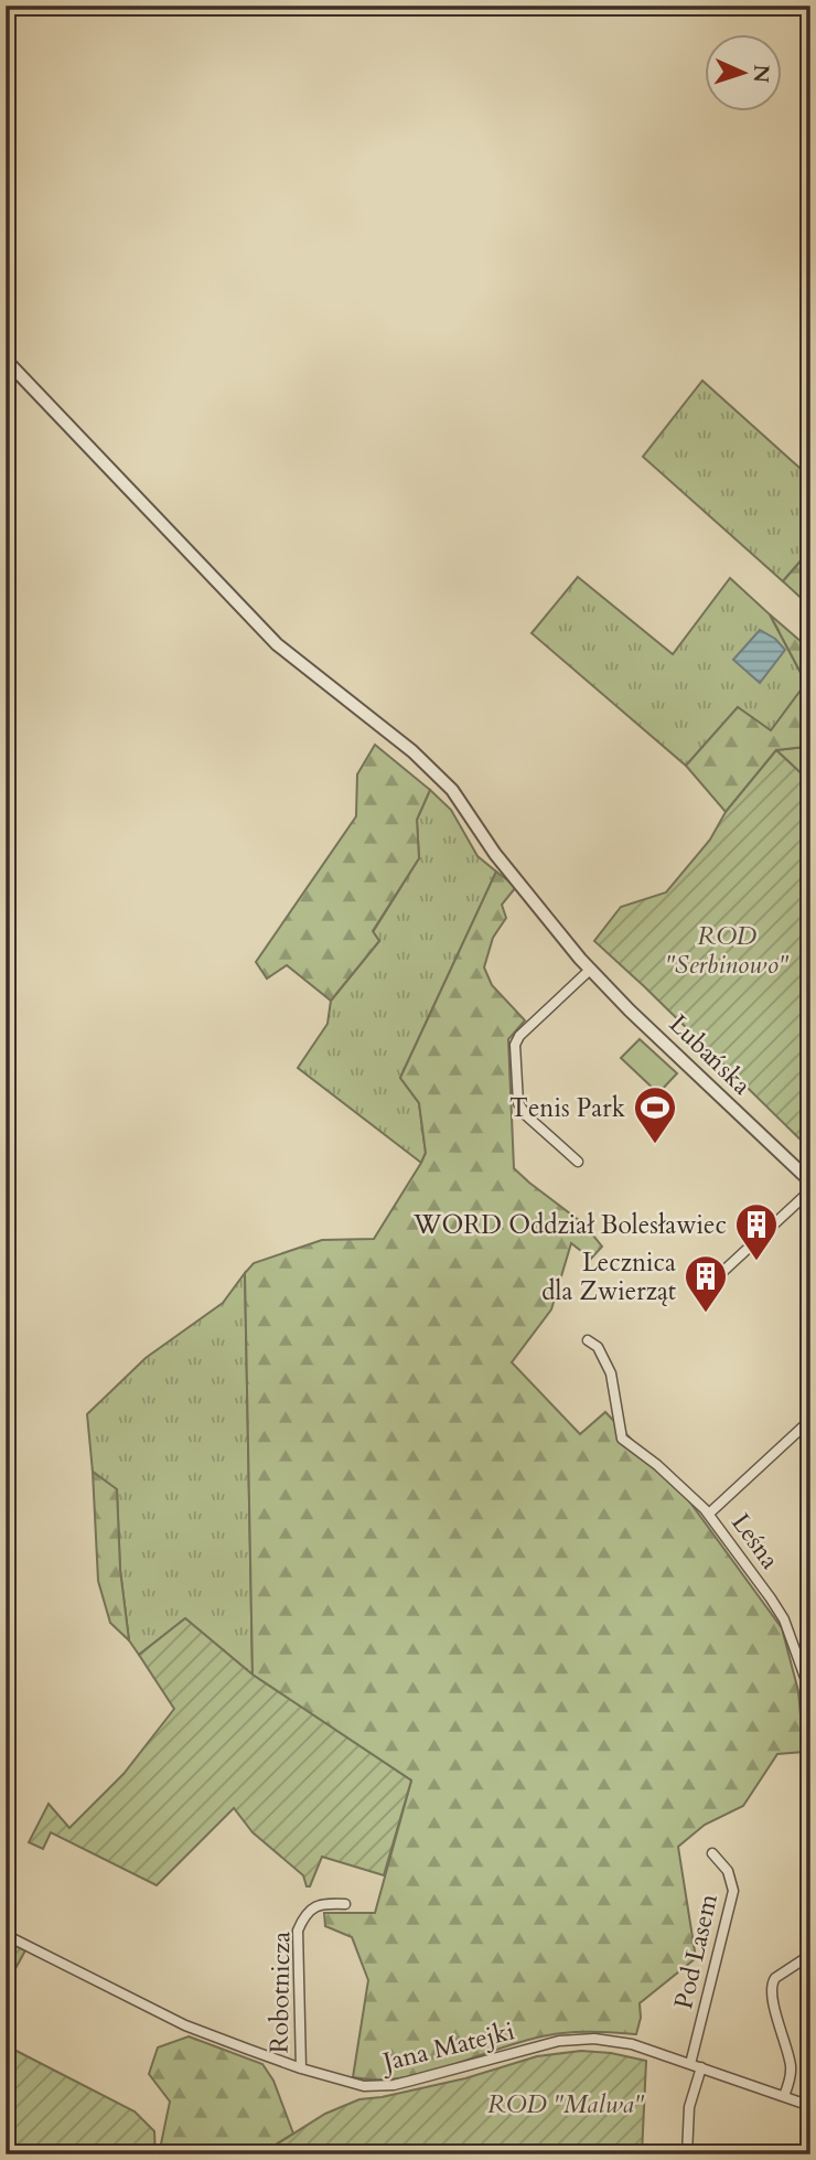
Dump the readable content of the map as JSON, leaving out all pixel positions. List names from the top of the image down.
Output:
{
  "streets": {
    "street": [
      "Lubańska",
      "Leśna",
      "Pod Lasem",
      "Robotnicza",
      "Jana Matejki"
    ]
  },
  "crossings": [
    ["Pod Lasem", "Jana Matejki"],
    ["Robotnicza", "Jana Matejki"]
  ],
  "parks": ["ROD \"Serbinowo\"", "ROD \"Malwa\""],
  "places": {
    "sports": ["Tenis Park"],
    "building": ["WORD Oddział Bolesławiec", "Lecznica dla Zwierząt"]
  },
  "north": "right"
}
